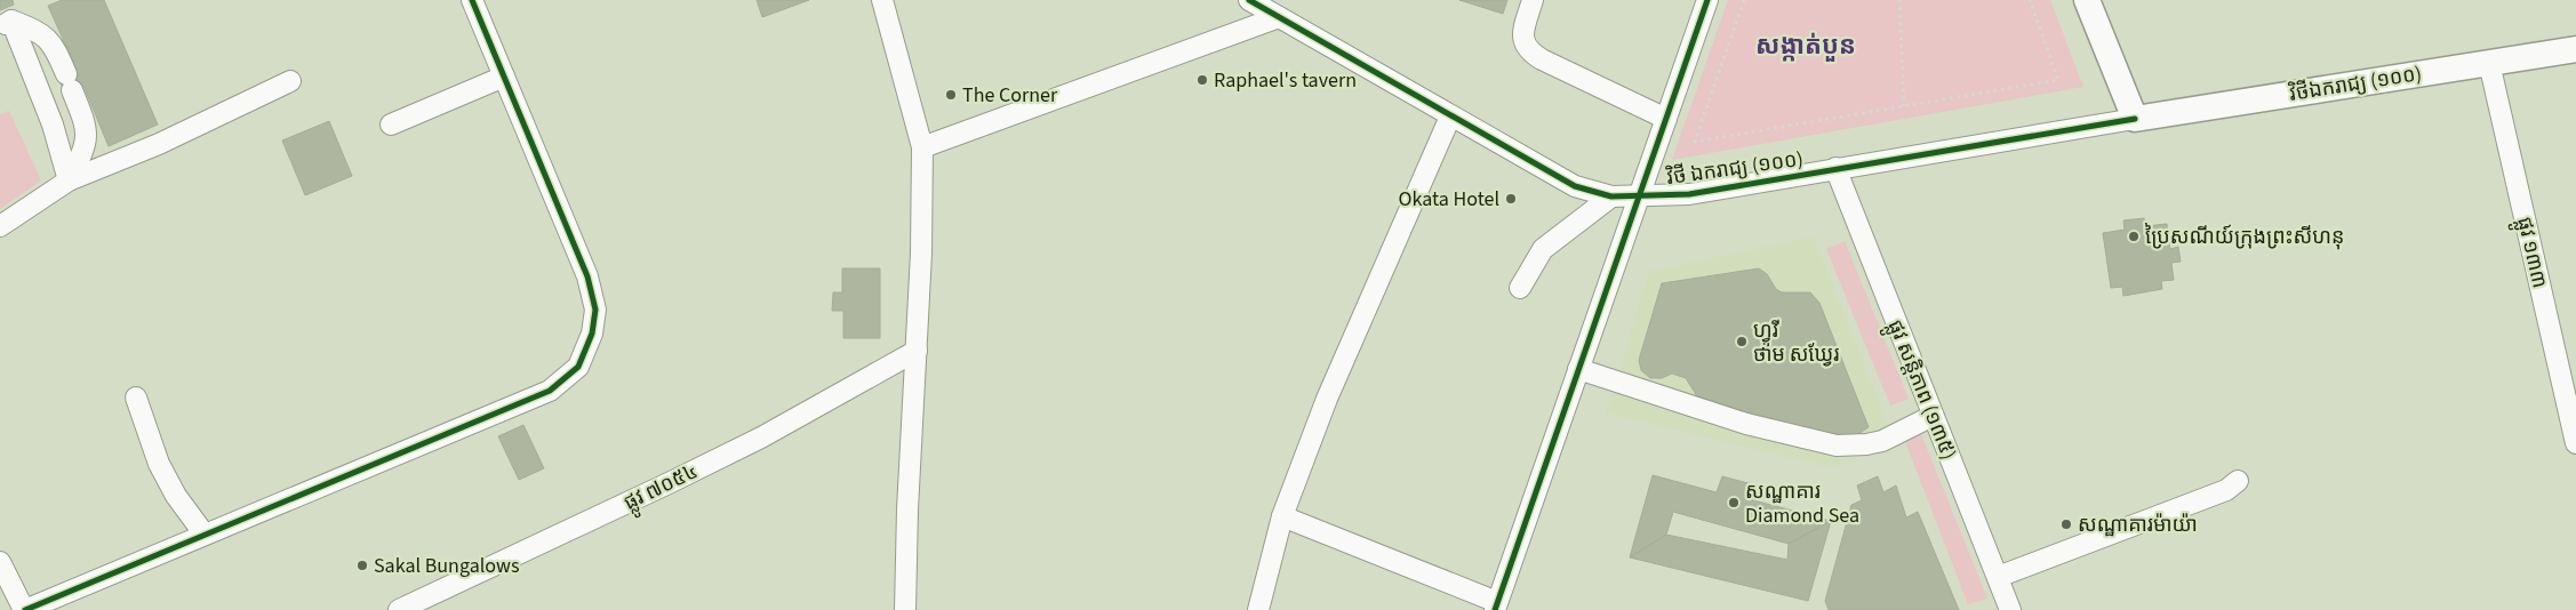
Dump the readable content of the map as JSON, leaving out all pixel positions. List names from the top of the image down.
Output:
{
  "streets": {
    "main road": ["វិថីឯករាជ្យ (១០០)"],
    "street": [
      "វិថី ឯករាជ្យ (១០០)",
      "ផ្លូវ ១៣៣",
      "ផ្លូវ សន្តិភាព (១៣៥)",
      "ផ្លូវ ៧០៥៤"
    ]
  },
  "crossings": [
    ["វិថីឯករាជ្យ (១០០)", "វិថី ឯករាជ្យ (១០០)"],
    ["វិថីឯករាជ្យ (១០០)", "ផ្លូវ ១៣៣"],
    ["វិថី ឯករាជ្យ (១០០)", "ផ្លូវ សន្តិភាព (១៣៥)"]
  ],
  "districts": ["សង្កាត់បួន"],
  "places": [
    "Raphael's tavern",
    "The Corner",
    "Okata Hotel",
    "ប្រៃសណីយ៍ក្រុងព្រះសីហនុ",
    "ហ្វូរី ថាម សឃ្វែរ",
    "សណ្ឋាគារ Diamond Sea",
    "សណ្ឋាគារម៉ាយ៉ា",
    "Sakal Bungalows"
  ]
}
